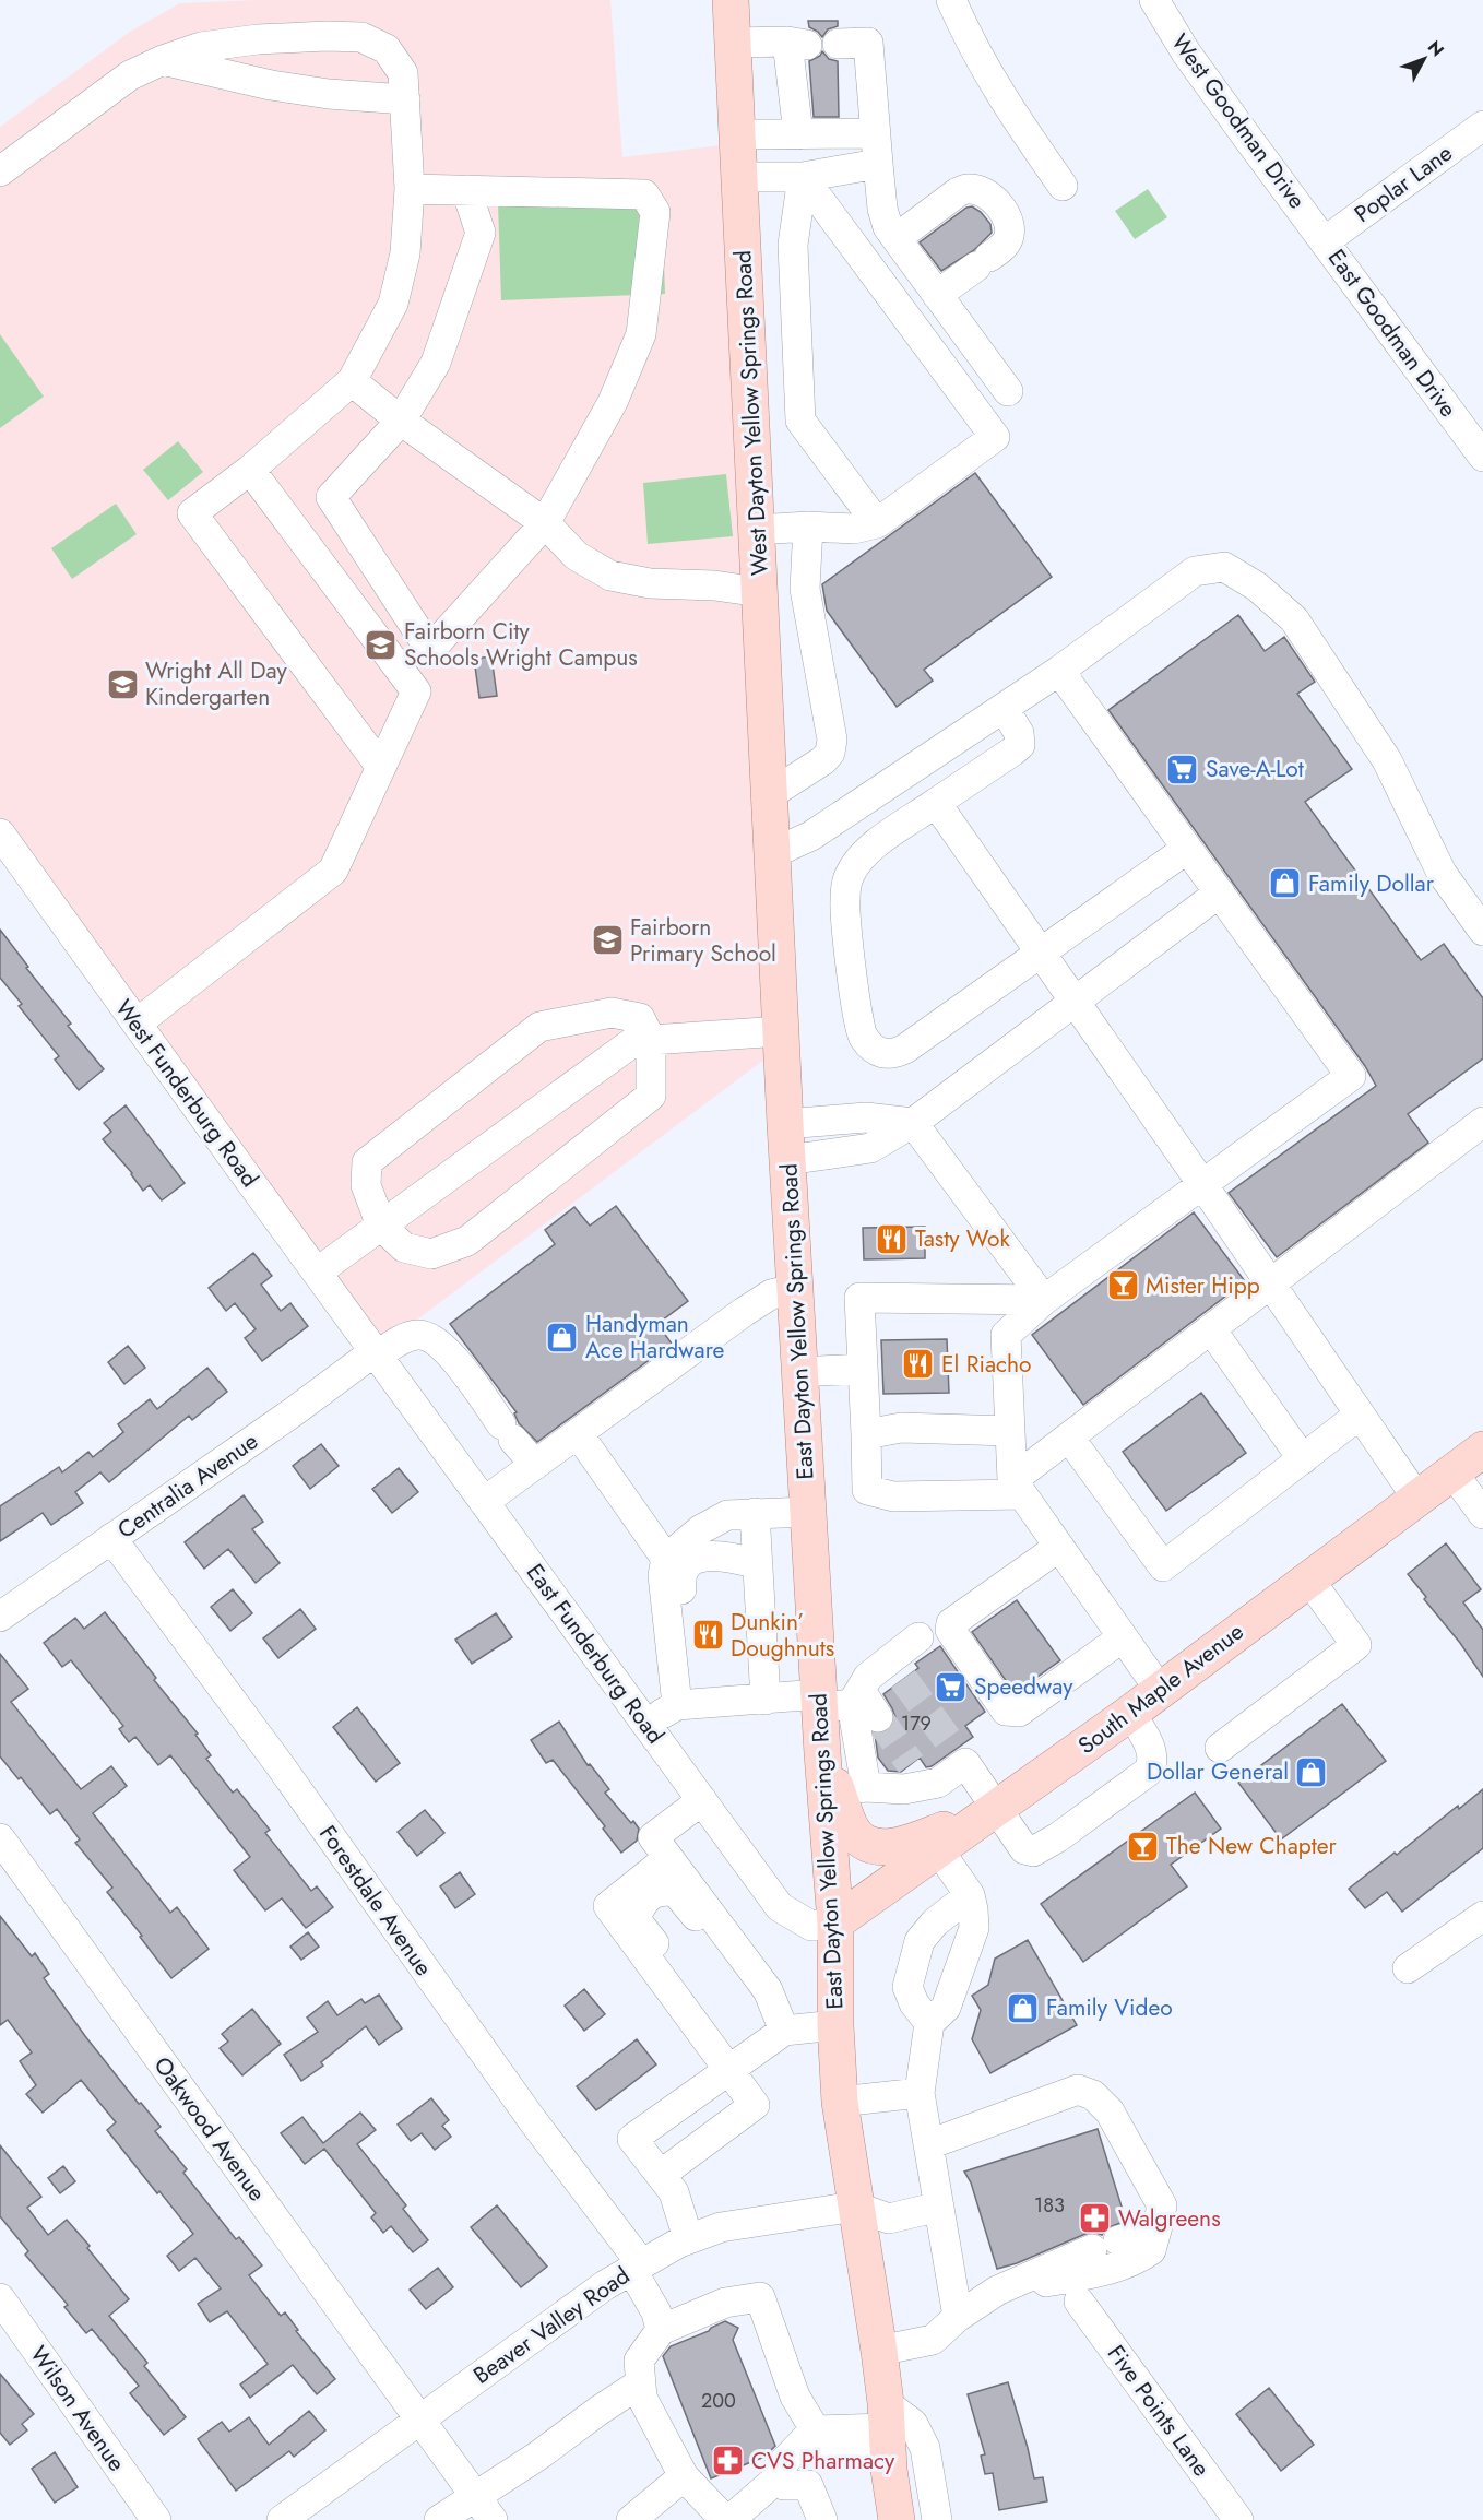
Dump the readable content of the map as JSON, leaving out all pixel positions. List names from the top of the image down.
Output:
{
  "streets": {
    "main road": ["West Dayton Yellow Springs Road", "East Dayton Yellow Springs Road", "South Maple Avenue"],
    "street": [
      "West Goodman Drive",
      "Poplar Lane",
      "East Goodman Drive",
      "West Funderburg Road",
      "Centralia Avenue",
      "East Funderburg Road",
      "Forestdale Avenue",
      "Oakwood Avenue",
      "Beaver Valley Road",
      "Wilson Avenue",
      "Five Points Lane"
    ]
  },
  "crossings": [
    ["West Goodman Drive", "Poplar Lane"],
    ["West Goodman Drive", "East Goodman Drive"],
    ["Poplar Lane", "East Goodman Drive"],
    ["West Dayton Yellow Springs Road", "East Dayton Yellow Springs Road"],
    ["West Funderburg Road", "Centralia Avenue"],
    ["West Funderburg Road", "East Funderburg Road"],
    ["East Dayton Yellow Springs Road", "East Funderburg Road"],
    ["East Dayton Yellow Springs Road", "South Maple Avenue"],
    ["East Dayton Yellow Springs Road", "Beaver Valley Road"],
    ["Centralia Avenue", "East Funderburg Road"],
    ["Centralia Avenue", "Forestdale Avenue"],
    ["East Funderburg Road", "South Maple Avenue"],
    ["Forestdale Avenue", "Beaver Valley Road"],
    ["Oakwood Avenue", "Beaver Valley Road"]
  ],
  "places": {
    "school or university": ["Fairborn City Schools Wright Campus", "Wright All Day Kindergarten", "Fairborn Primary School"],
    "supermarket": ["Save-A-Lot", "Speedway"],
    "shop": [
      "Family Dollar",
      "Handyman Ace Hardware",
      "Dollar General",
      "Family Video"
    ],
    "restaurant": ["Tasty Wok", "El Riacho", "Dunkin’ Doughnuts"],
    "bar": ["Mister Hipp", "The New Chapter"],
    "pharmacy": ["Walgreens", "CVS Pharmacy"]
  },
  "house_numbers": ["179", "183", "200"],
  "north": "top right"
}
